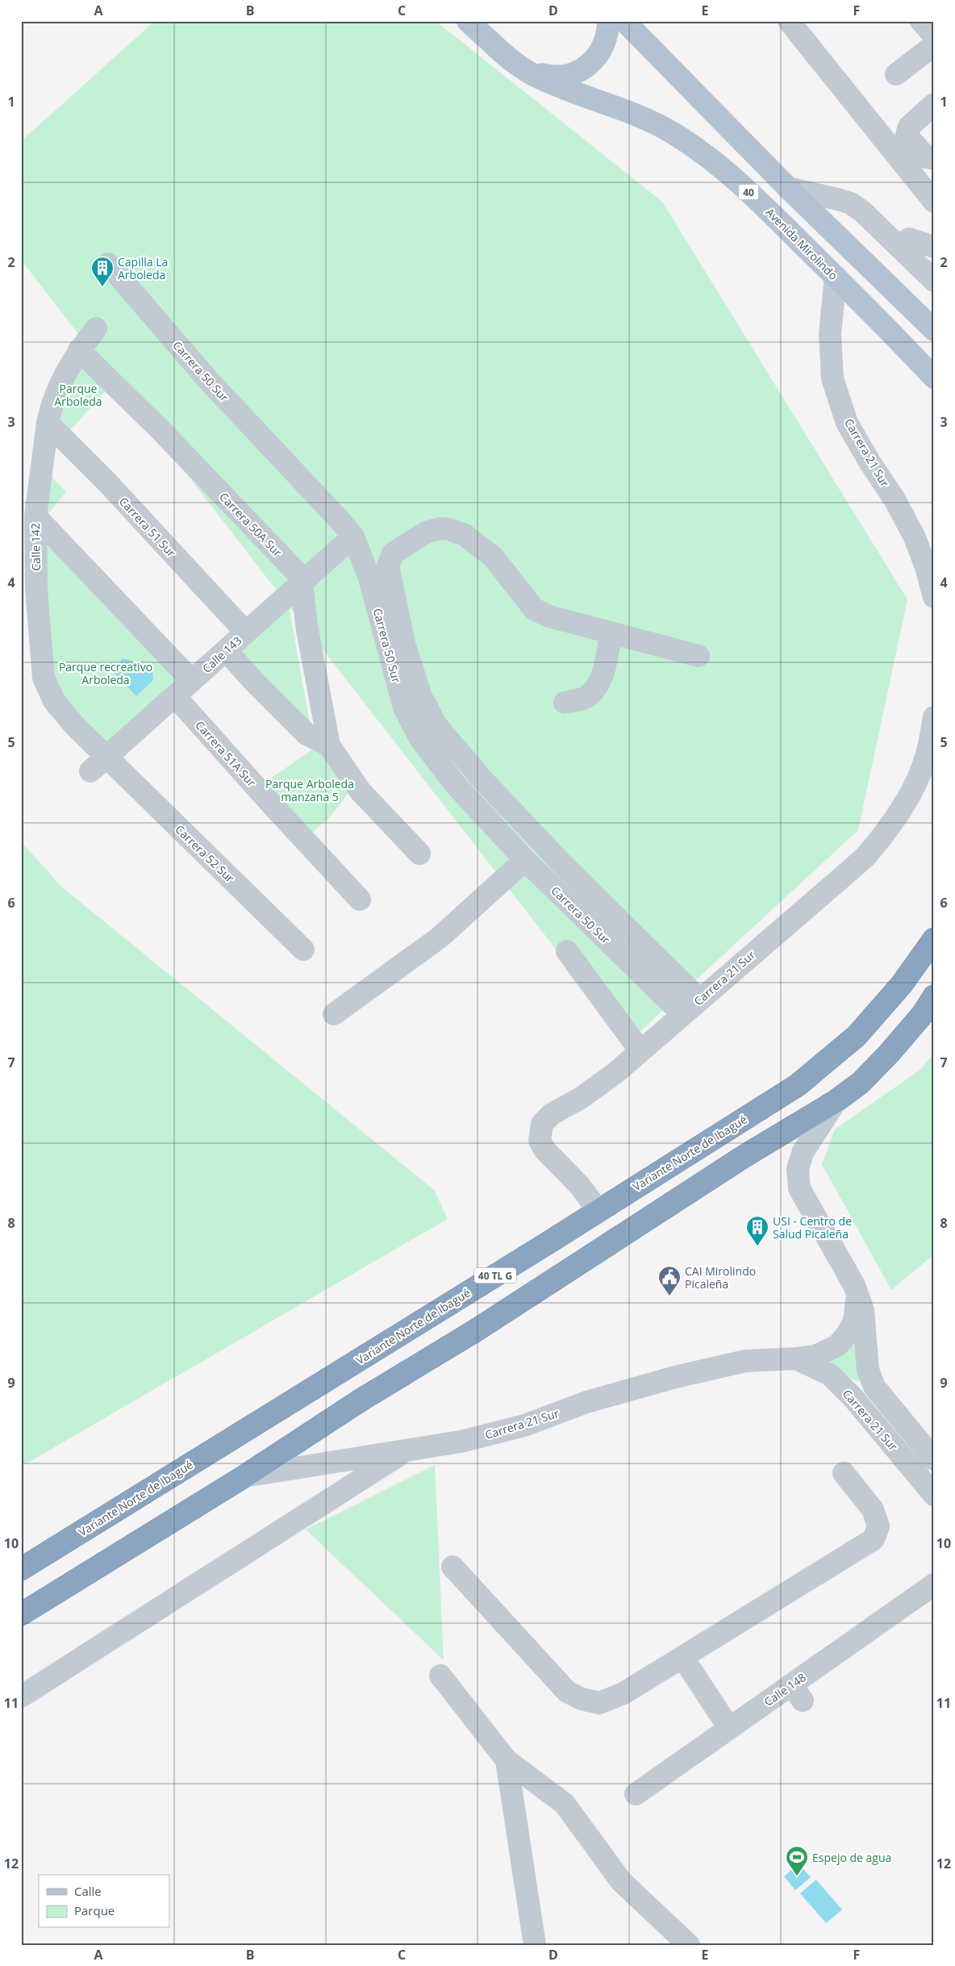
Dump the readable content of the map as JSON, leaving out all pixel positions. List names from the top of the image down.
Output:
{
  "streets": {
    "highway": ["Variante Norte de Ibagué", "40 TL G"],
    "main road": ["40", "Avenida Mirolindo"],
    "street": [
      "Carrera 50 Sur",
      "Carrera 21 Sur",
      "Carrera 50A Sur",
      "Carrera 51 Sur",
      "Calle 142",
      "Calle 143",
      "Carrera 51A Sur",
      "Carrera 52 Sur",
      "Calle 148"
    ]
  },
  "crossings": [
    ["Avenida Mirolindo", "Carrera 21 Sur"],
    ["Carrera 50 Sur", "Carrera 21 Sur"],
    ["Carrera 50 Sur", "Calle 143"],
    ["Carrera 21 Sur", "Variante Norte de Ibagué"],
    ["Carrera 50A Sur", "Calle 142"],
    ["Carrera 50A Sur", "Calle 143"],
    ["Carrera 51 Sur", "Calle 142"],
    ["Carrera 51 Sur", "Calle 143"],
    ["Calle 142", "Calle 143"],
    ["Calle 142", "Carrera 52 Sur"],
    ["Calle 143", "Carrera 51A Sur"],
    ["Calle 143", "Carrera 52 Sur"]
  ],
  "parks": ["Parque Arboleda", "Parque recreativo Arboleda", "Parque Arboleda manzana 5"],
  "places": {
    "building": ["Capilla La Arboleda", "USI - Centro de Salud Picaleña"],
    "public building": ["CAI Mirolindo Picaleña"],
    "sports": ["Espejo de agua"]
  },
  "legend": ["Calle", "Parque"],
  "grid": {
    "columns": [
      "A",
      "B",
      "C",
      "D",
      "E",
      "F"
    ],
    "rows": [
      "1",
      "2",
      "3",
      "4",
      "5",
      "6",
      "7",
      "8",
      "9",
      "10",
      "11",
      "12"
    ]
  }
}
